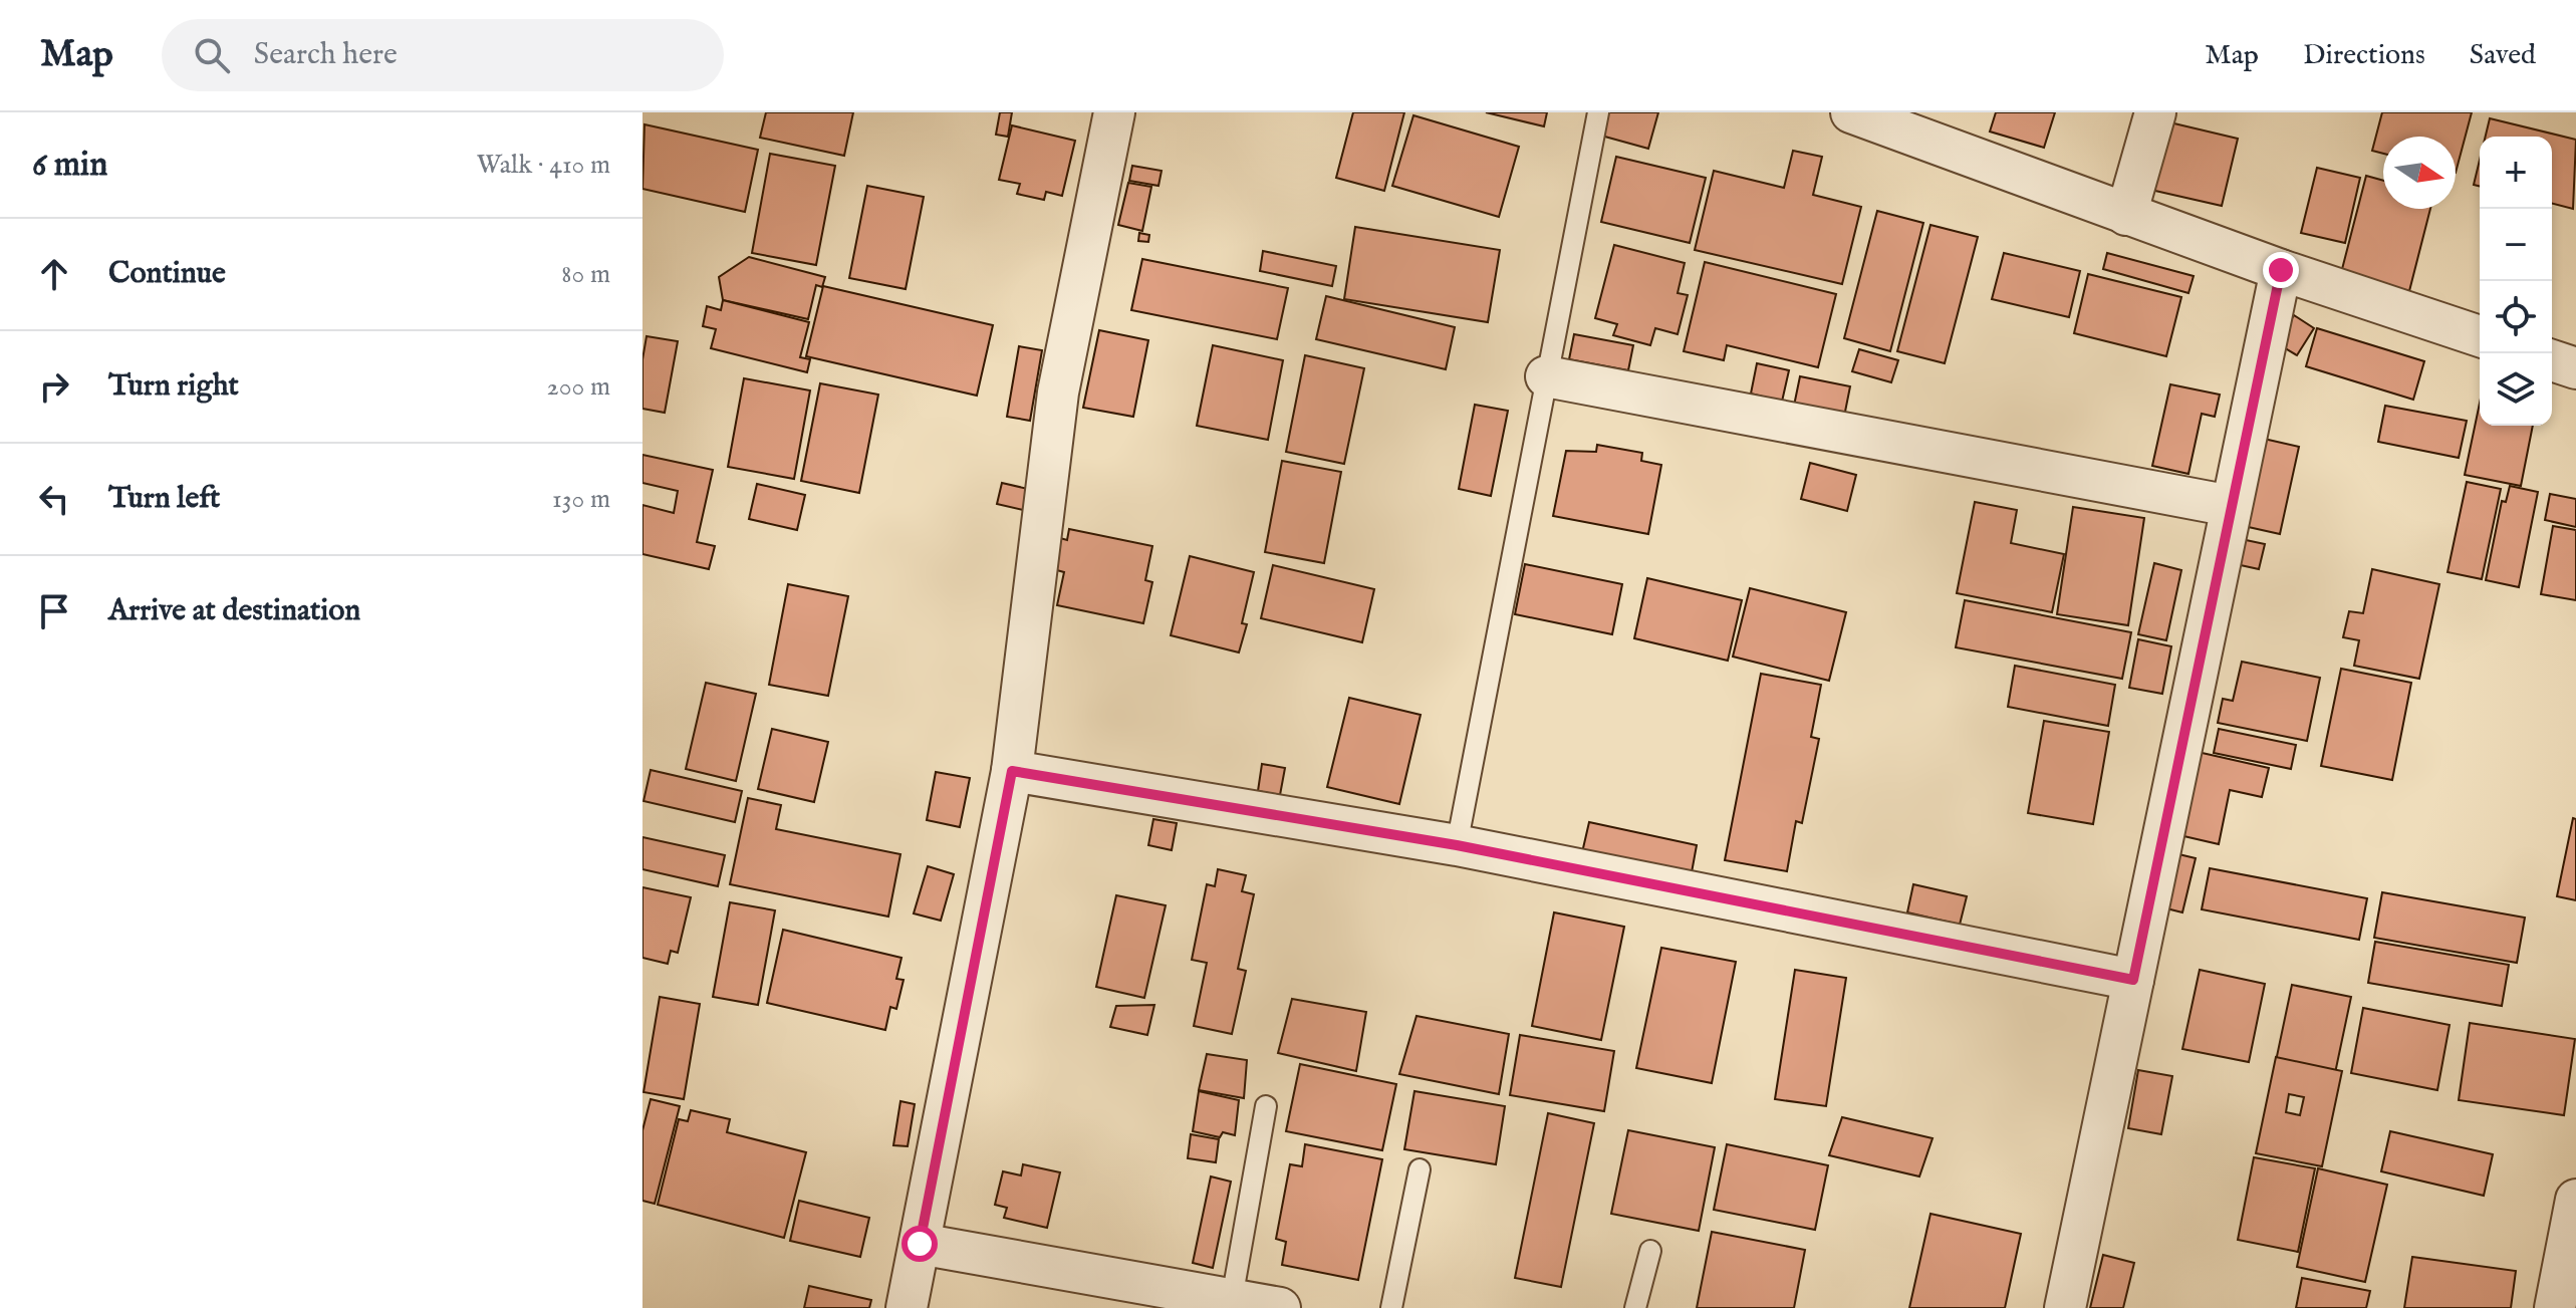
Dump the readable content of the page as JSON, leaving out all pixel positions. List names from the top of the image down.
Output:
{
  "north": "right",
  "page": {
    "header": "Map",
    "search": "Search here",
    "nav": ["Map", "Directions", "Saved"],
    "heading": ["6 min", "Walk · 410 m"],
    "map_buttons": ["+", "−"],
    "list": [
      ["Continue", "80 m"],
      ["Turn right", "200 m"],
      ["Turn left", "130 m"],
      "Arrive at destination"
    ]
  }
}
